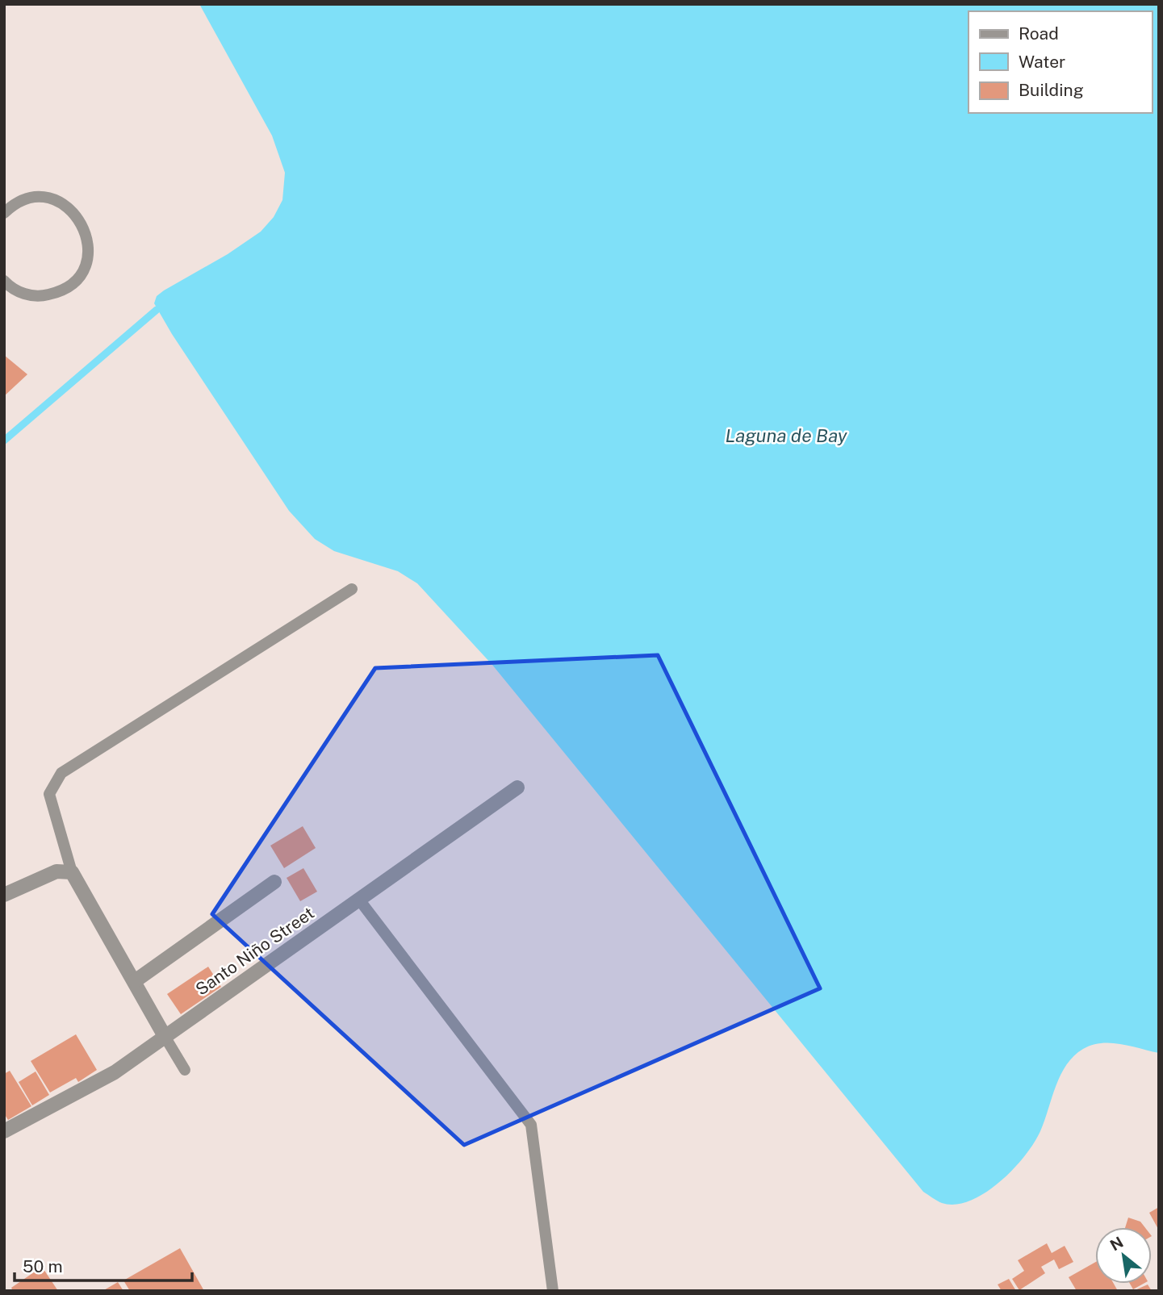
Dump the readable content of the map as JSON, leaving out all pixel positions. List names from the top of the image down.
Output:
{
  "streets": {
    "street": ["Santo Niño Street"]
  },
  "water": ["Laguna de Bay"],
  "legend": ["Road", "Water", "Building"],
  "scale_bar": "50 m",
  "north": "top left"
}
